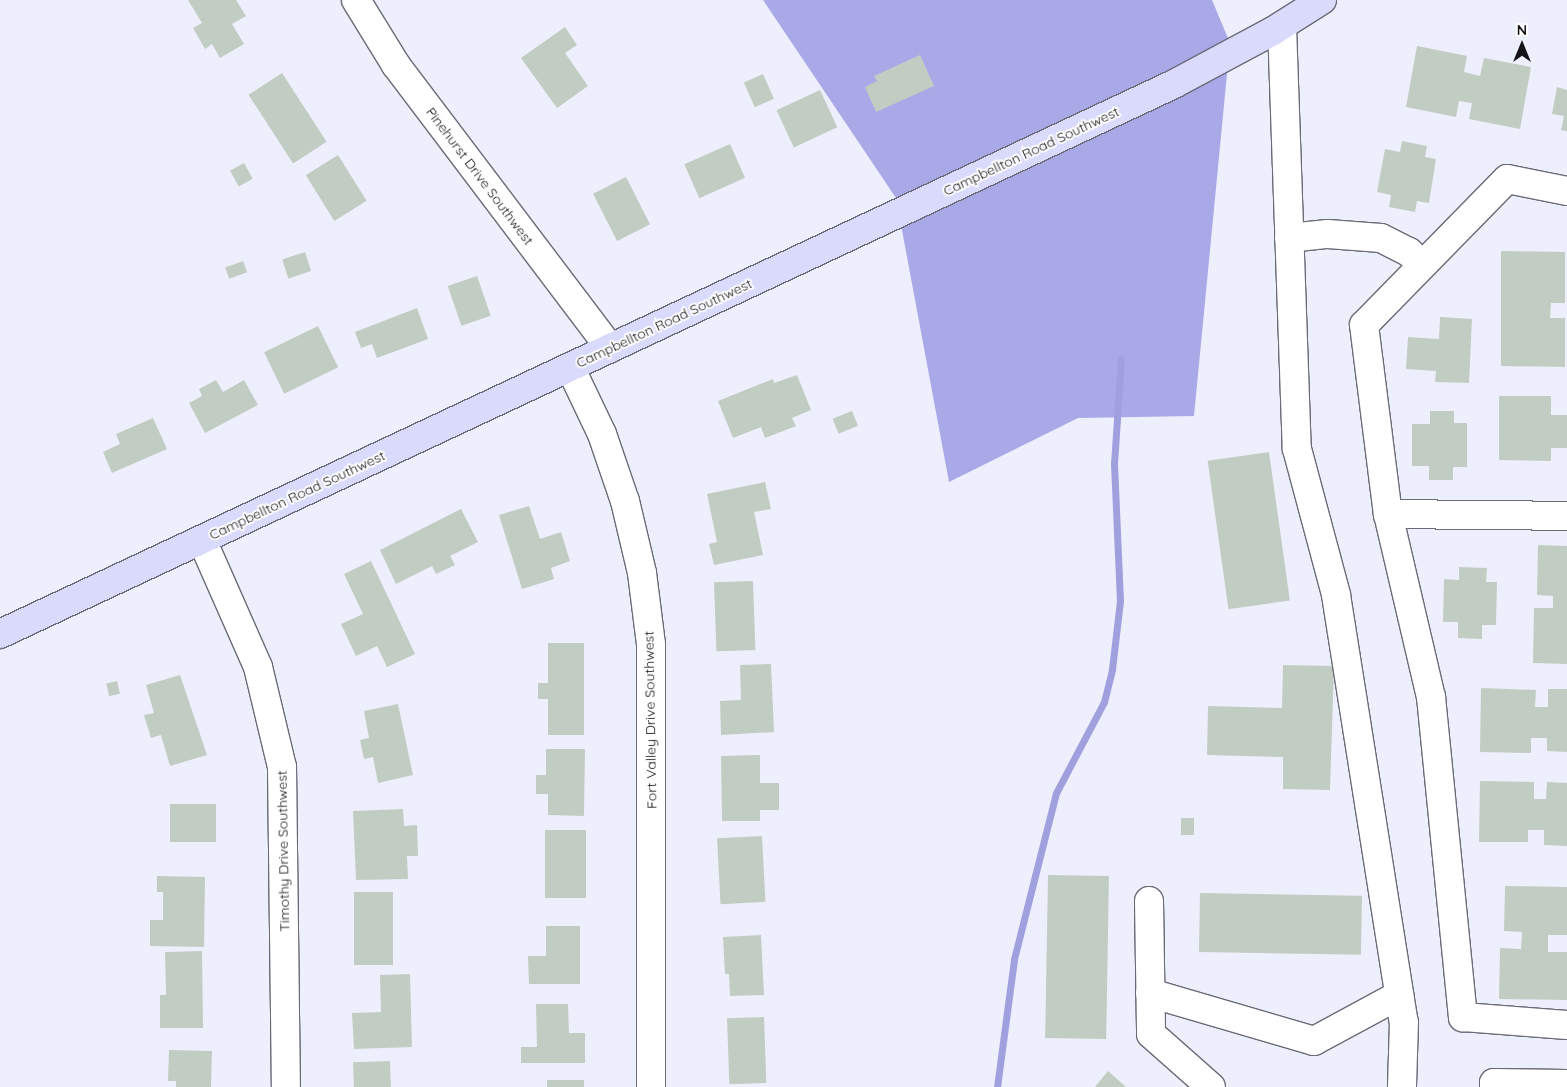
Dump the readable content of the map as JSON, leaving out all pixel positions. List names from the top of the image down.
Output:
{
  "streets": {
    "main road": ["Campbellton Road Southwest"],
    "street": ["Pinehurst Drive Southwest", "Fort Valley Drive Southwest", "Timothy Drive Southwest"]
  },
  "crossings": [
    ["Campbellton Road Southwest", "Pinehurst Drive Southwest"],
    ["Campbellton Road Southwest", "Fort Valley Drive Southwest"],
    ["Campbellton Road Southwest", "Timothy Drive Southwest"]
  ],
  "north": "top"
}
